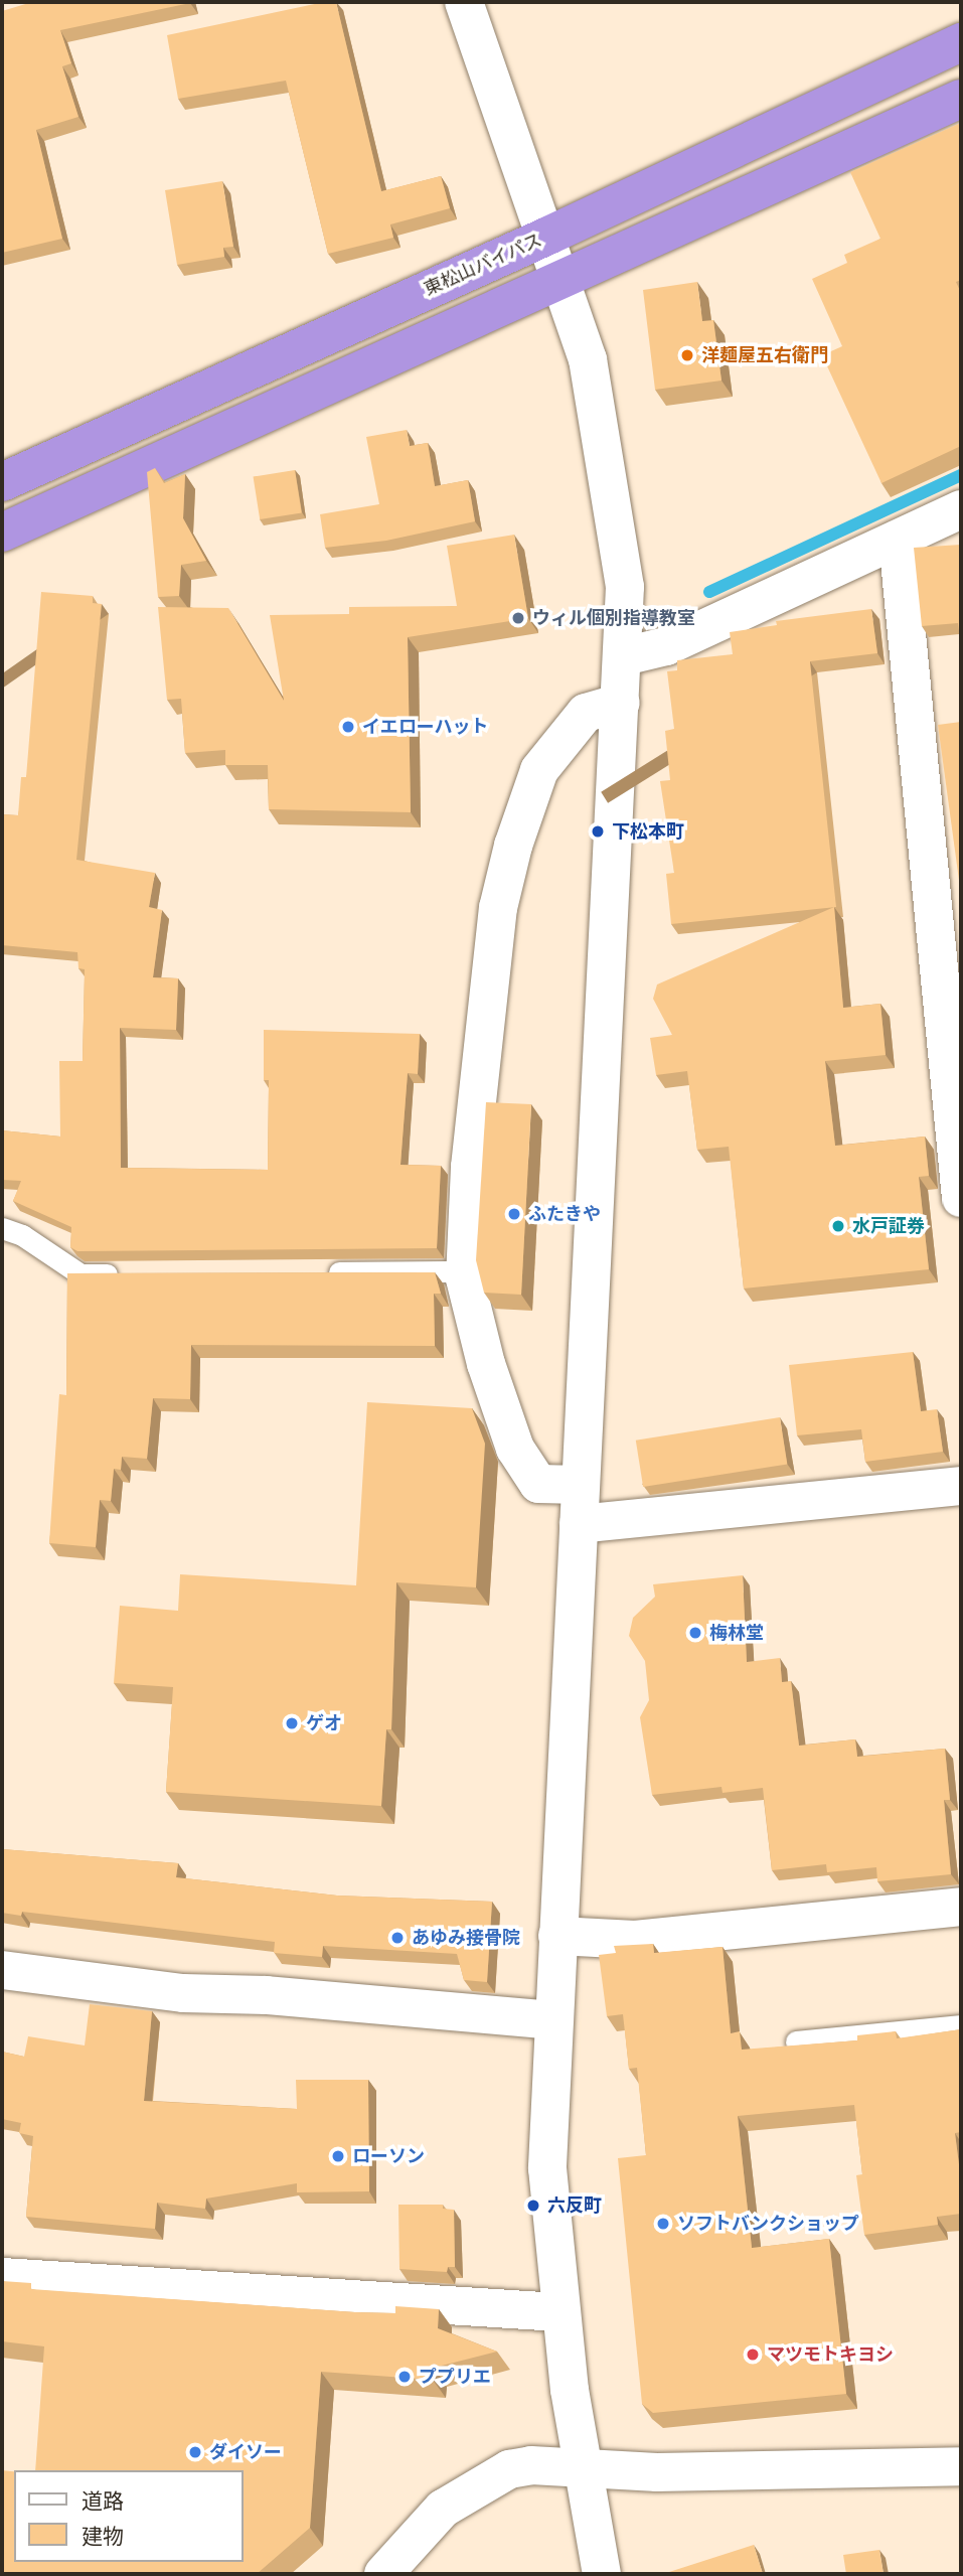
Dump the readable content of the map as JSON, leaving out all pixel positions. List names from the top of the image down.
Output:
{
  "streets": {
    "highway": ["東松山バイパス"]
  },
  "places": [
    "洋麺屋五右衛門",
    "ウィル個別指導教室",
    "イエローハット",
    "下松本町",
    "ふたきや",
    "水戸証券",
    "梅林堂",
    "ゲオ",
    "あゆみ接骨院",
    "ローソン",
    "六反町",
    "ソフトバンクショップ",
    "マツモトキヨシ",
    "ププリエ",
    "ダイソー"
  ],
  "legend": ["道路", "建物"]
}
